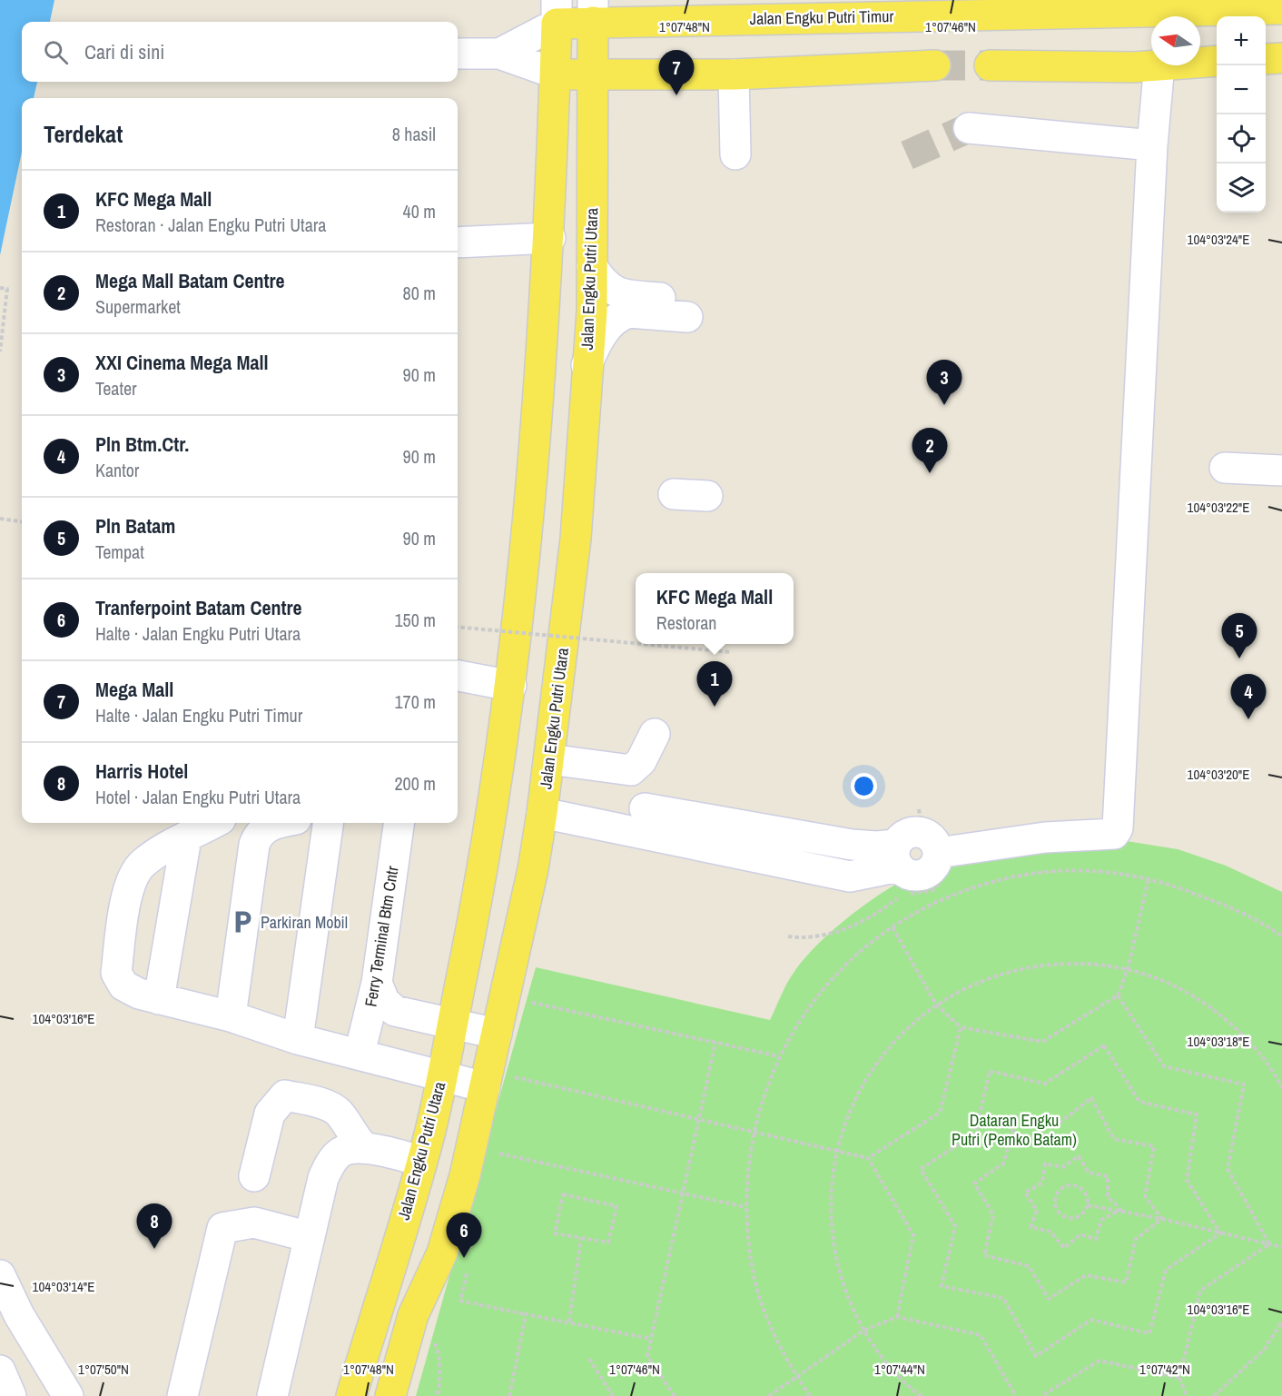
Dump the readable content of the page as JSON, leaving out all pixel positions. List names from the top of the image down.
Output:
{
  "streets": {
    "main road": ["Jalan Engku Putri Timur", "Jalan Engku Putri Utara"],
    "lane": ["Ferry Terminal Btm Cntr"]
  },
  "crossings": [
    ["Jalan Engku Putri Timur", "Jalan Engku Putri Utara"]
  ],
  "parks": ["Dataran Engku Putri (Pemko Batam)"],
  "places": {
    "parking": ["Parkiran Mobil"]
  },
  "north": "left",
  "page": {
    "map_buttons": ["+", "−"],
    "search": "Cari di sini",
    "pins": [
      "7",
      "3",
      "2",
      "5",
      "1",
      "4",
      "8",
      "6"
    ],
    "heading": ["Terdekat", "8 hasil"],
    "list": [
      {
        "mark": "1",
        "name": "KFC Mega Mall",
        "note": "Restoran · Jalan Engku Putri Utara",
        "value": "40 m"
      },
      {
        "mark": "2",
        "name": "Mega Mall Batam Centre",
        "note": "Supermarket",
        "value": "80 m"
      },
      {
        "mark": "3",
        "name": "XXI Cinema Mega Mall",
        "note": "Teater",
        "value": "90 m"
      },
      {
        "mark": "4",
        "name": "Pln Btm.Ctr.",
        "note": "Kantor",
        "value": "90 m"
      },
      {
        "mark": "5",
        "name": "Pln Batam",
        "note": "Tempat",
        "value": "90 m"
      },
      {
        "mark": "6",
        "name": "Tranferpoint Batam Centre",
        "note": "Halte · Jalan Engku Putri Utara",
        "value": "150 m"
      },
      {
        "mark": "7",
        "name": "Mega Mall",
        "note": "Halte · Jalan Engku Putri Timur",
        "value": "170 m"
      },
      {
        "mark": "8",
        "name": "Harris Hotel",
        "note": "Hotel · Jalan Engku Putri Utara",
        "value": "200 m"
      }
    ],
    "popup": ["KFC Mega Mall", "Restoran"]
  },
  "coordinates": [
    "1°07'48\"N",
    "1°07'46\"N",
    "104°03'24\"E",
    "104°03'22\"E",
    "104°03'20\"E",
    "104°03'16\"E",
    "104°03'18\"E",
    "104°03'14\"E",
    "1°07'50\"N",
    "1°07'44\"N",
    "1°07'42\"N"
  ]
}
